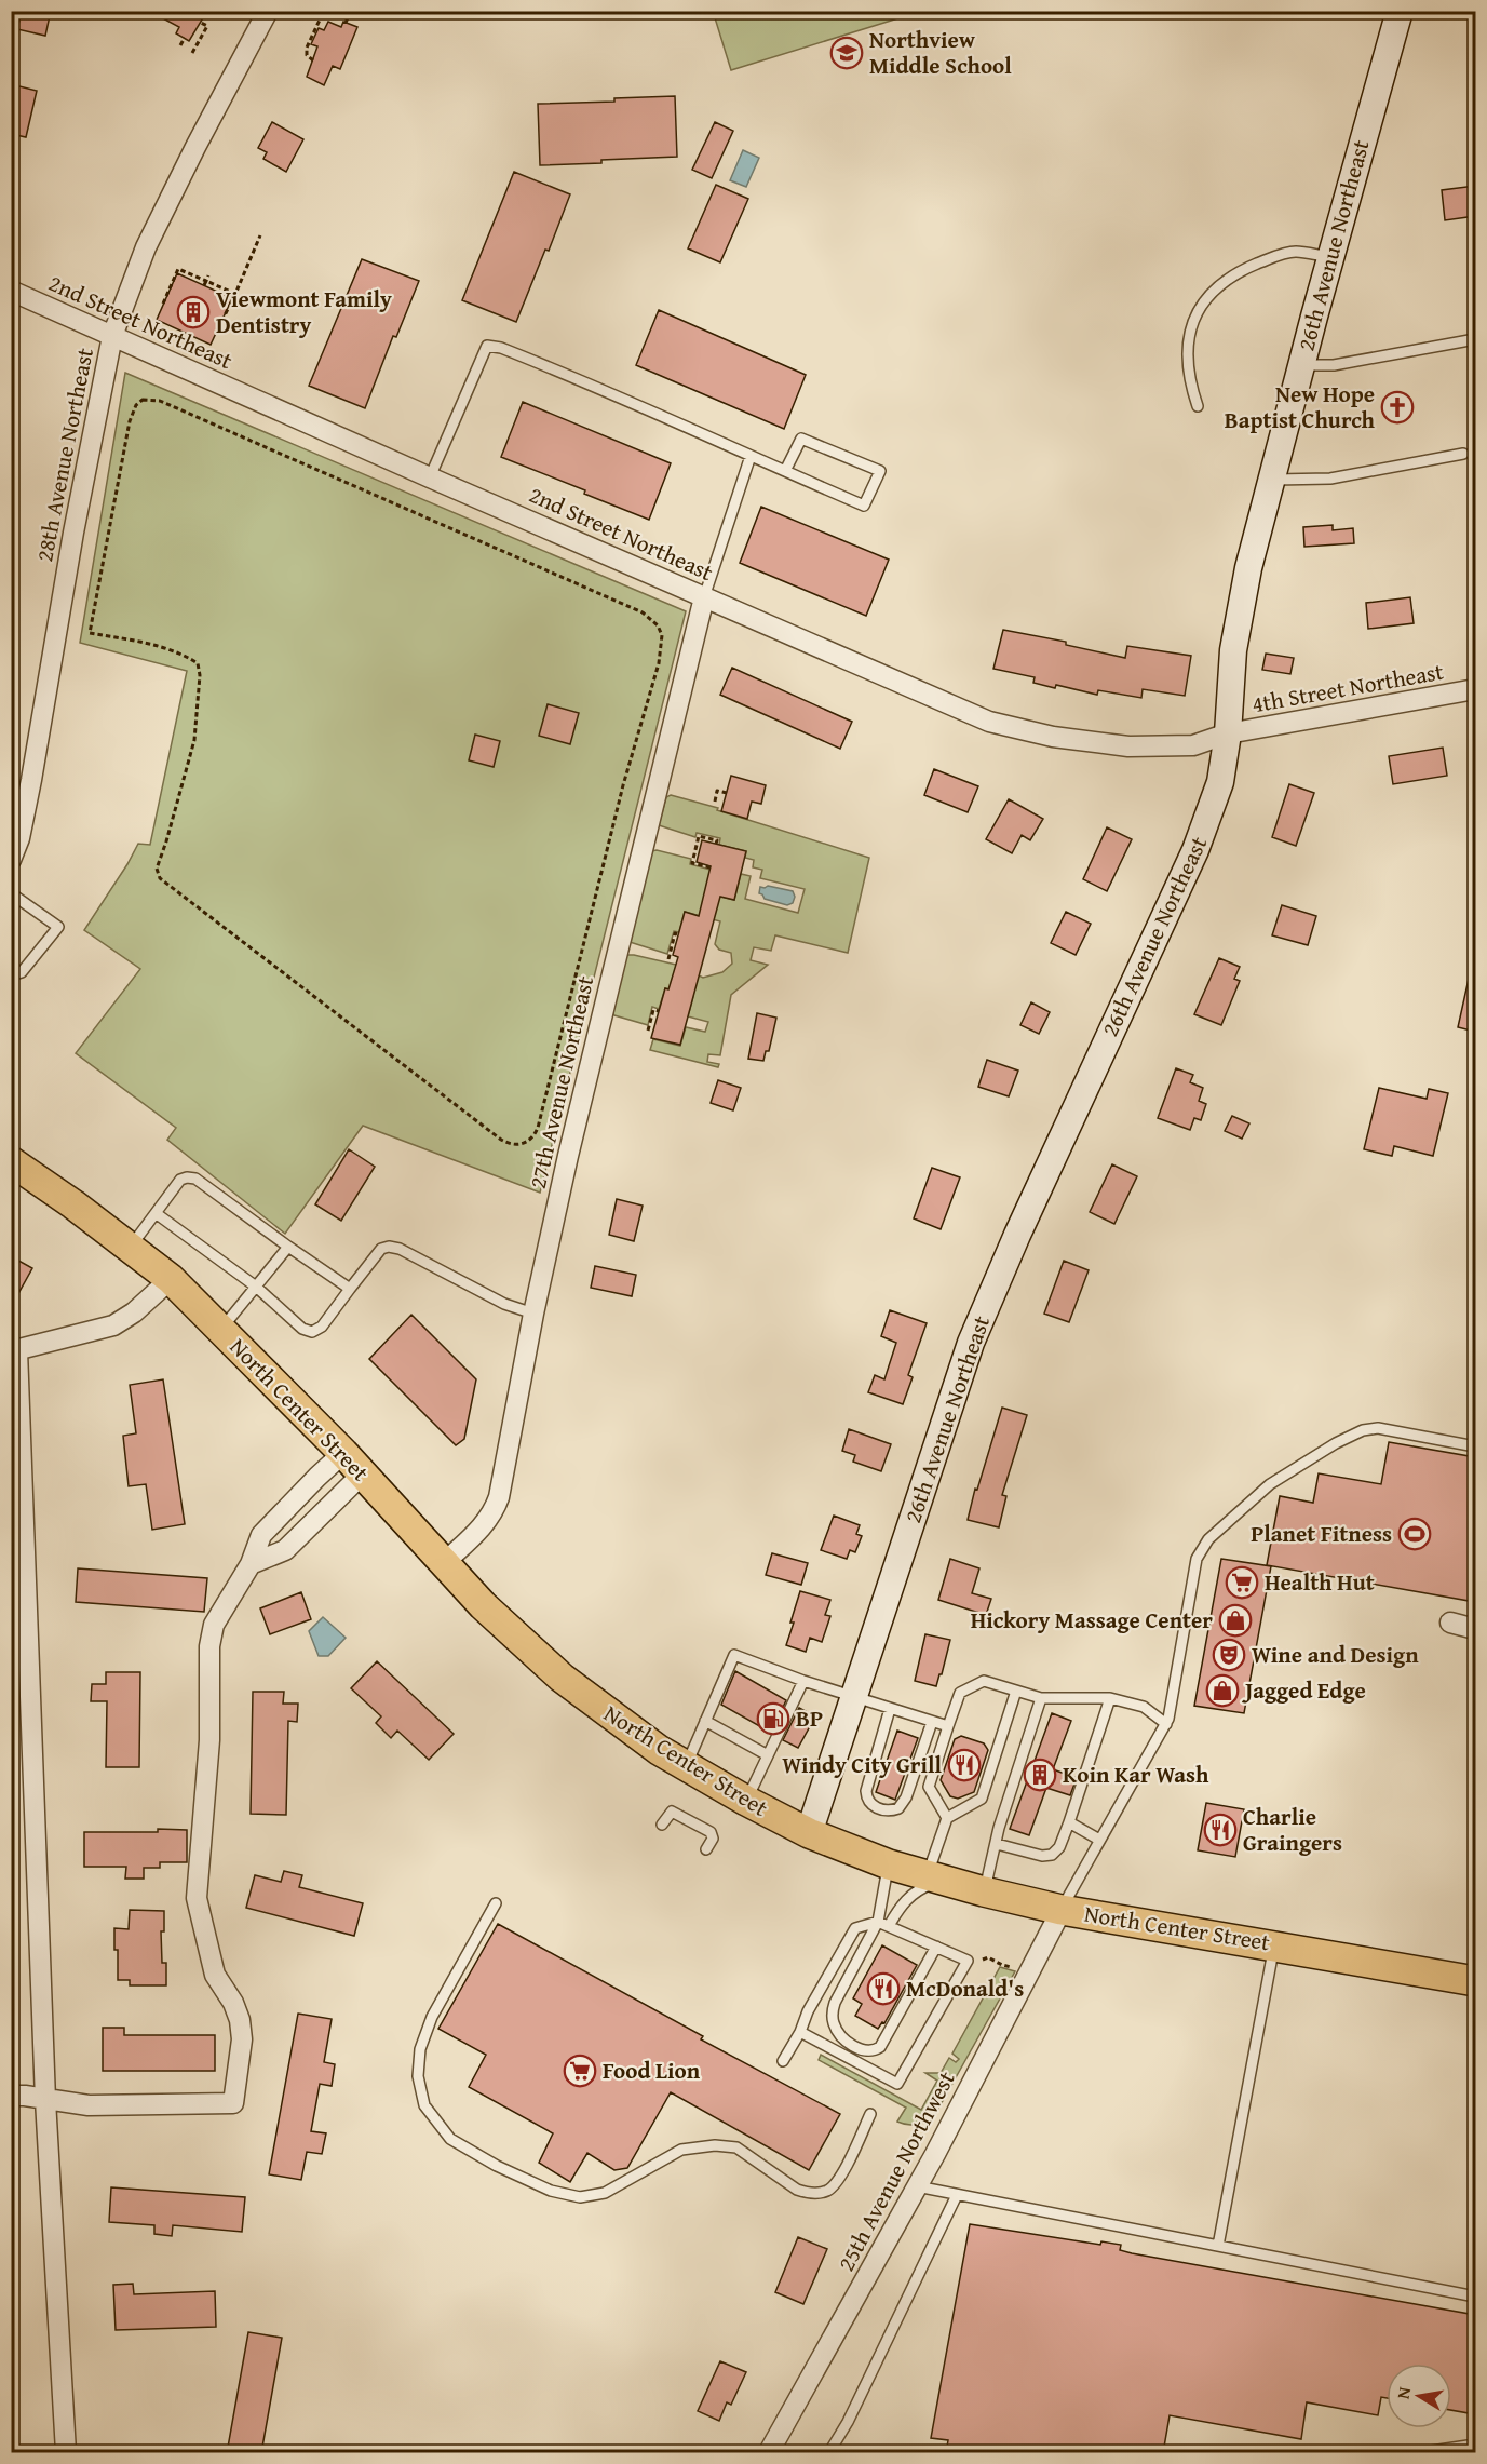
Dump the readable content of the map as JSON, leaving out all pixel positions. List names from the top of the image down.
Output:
{
  "streets": {
    "main road": ["North Center Street"],
    "street": [
      "26th Avenue Northeast",
      "2nd Street Northeast",
      "28th Avenue Northeast",
      "4th Street Northeast",
      "27th Avenue Northeast",
      "25th Avenue Northwest"
    ]
  },
  "crossings": [
    ["26th Avenue Northeast", "2nd Street Northeast"],
    ["26th Avenue Northeast", "4th Street Northeast"],
    ["26th Avenue Northeast", "North Center Street"],
    ["2nd Street Northeast", "28th Avenue Northeast"],
    ["2nd Street Northeast", "4th Street Northeast"],
    ["2nd Street Northeast", "27th Avenue Northeast"],
    ["27th Avenue Northeast", "North Center Street"],
    ["North Center Street", "25th Avenue Northwest"]
  ],
  "places": {
    "school or university": ["Northview Middle School"],
    "building": ["Viewmont Family Dentistry", "Koin Kar Wash"],
    "church": ["New Hope Baptist Church"],
    "sports": ["Planet Fitness"],
    "supermarket": ["Health Hut", "Food Lion"],
    "shop": ["Hickory Massage Center", "Jagged Edge"],
    "theatre": ["Wine and Design"],
    "fuel station": ["BP"],
    "restaurant": ["Windy City Grill", "Charlie Graingers", "McDonald's"]
  },
  "north": "left"
}
